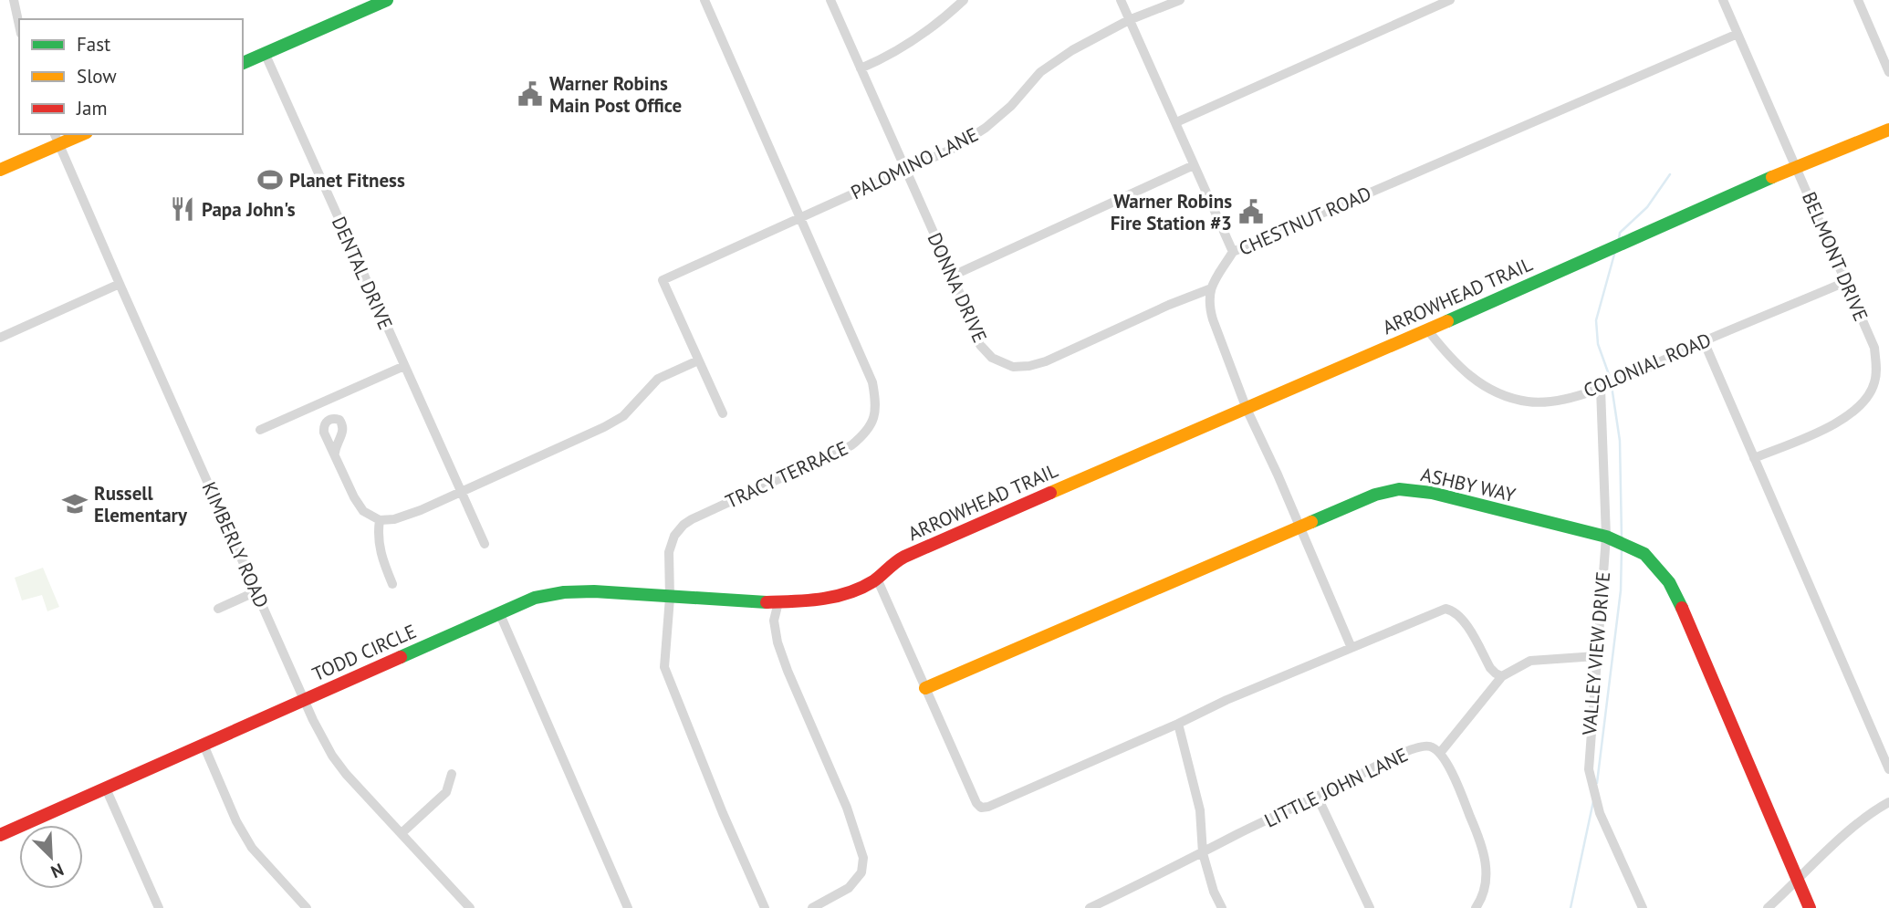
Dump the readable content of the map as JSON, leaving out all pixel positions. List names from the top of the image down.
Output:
{
  "streets": {
    "street": [
      "PALOMINO LANE",
      "CHESTNUT ROAD",
      "BELMONT DRIVE",
      "DENTAL DRIVE",
      "DONNA DRIVE",
      "ARROWHEAD TRAIL",
      "COLONIAL ROAD",
      "TRACY TERRACE",
      "ASHBY WAY",
      "KIMBERLY ROAD",
      "TODD CIRCLE",
      "VALLEY VIEW DRIVE",
      "LITTLE JOHN LANE"
    ]
  },
  "crossings": [
    ["PALOMINO LANE", "DONNA DRIVE"],
    ["PALOMINO LANE", "TRACY TERRACE"],
    ["CHESTNUT ROAD", "BELMONT DRIVE"],
    ["CHESTNUT ROAD", "DONNA DRIVE"],
    ["BELMONT DRIVE", "ARROWHEAD TRAIL"],
    ["BELMONT DRIVE", "COLONIAL ROAD"],
    ["ARROWHEAD TRAIL", "COLONIAL ROAD"],
    ["ARROWHEAD TRAIL", "TODD CIRCLE"],
    ["COLONIAL ROAD", "VALLEY VIEW DRIVE"],
    ["TRACY TERRACE", "TODD CIRCLE"],
    ["ASHBY WAY", "VALLEY VIEW DRIVE"],
    ["KIMBERLY ROAD", "TODD CIRCLE"]
  ],
  "places": {
    "public building": ["Warner Robins Main Post Office", "Warner Robins Fire Station #3"],
    "sports": ["Planet Fitness"],
    "restaurant": ["Papa John's"],
    "school or university": ["Russell Elementary"]
  },
  "legend": ["Fast", "Slow", "Jam"],
  "north": "bottom right"
}
